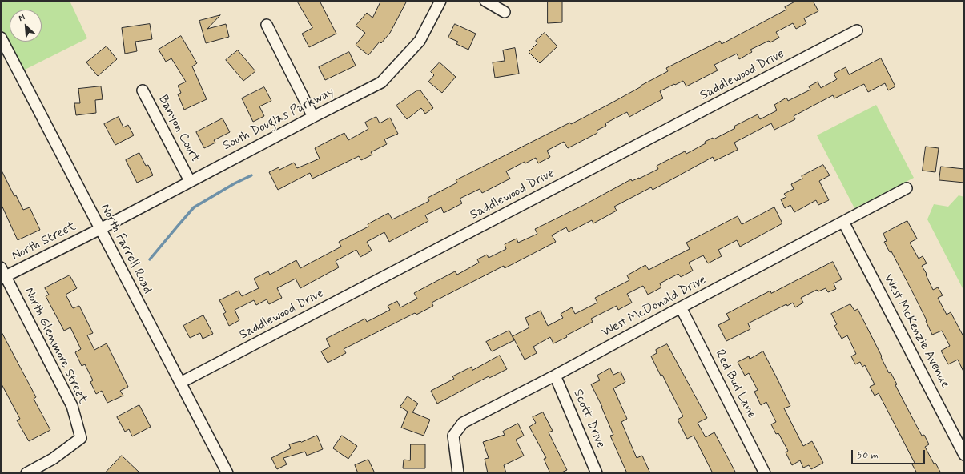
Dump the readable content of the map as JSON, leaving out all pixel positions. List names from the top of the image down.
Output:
{
  "streets": {
    "street": [
      "Saddlewood Drive",
      "South Douglas Parkway",
      "Banyon Court",
      "North Street",
      "North Farrell Road",
      "West McDonald Drive",
      "West McKenzie Avenue",
      "North Glenmore Street",
      "Red Bud Lane",
      "Scott Drive"
    ]
  },
  "crossings": [
    ["Saddlewood Drive", "North Farrell Road"],
    ["South Douglas Parkway", "Banyon Court"],
    ["South Douglas Parkway", "North Street"],
    ["South Douglas Parkway", "North Farrell Road"],
    ["North Street", "North Farrell Road"],
    ["North Street", "North Glenmore Street"],
    ["West McDonald Drive", "West McKenzie Avenue"],
    ["West McDonald Drive", "Red Bud Lane"],
    ["West McDonald Drive", "Scott Drive"]
  ],
  "scale_bar": "50 m",
  "north": "top left"
}
